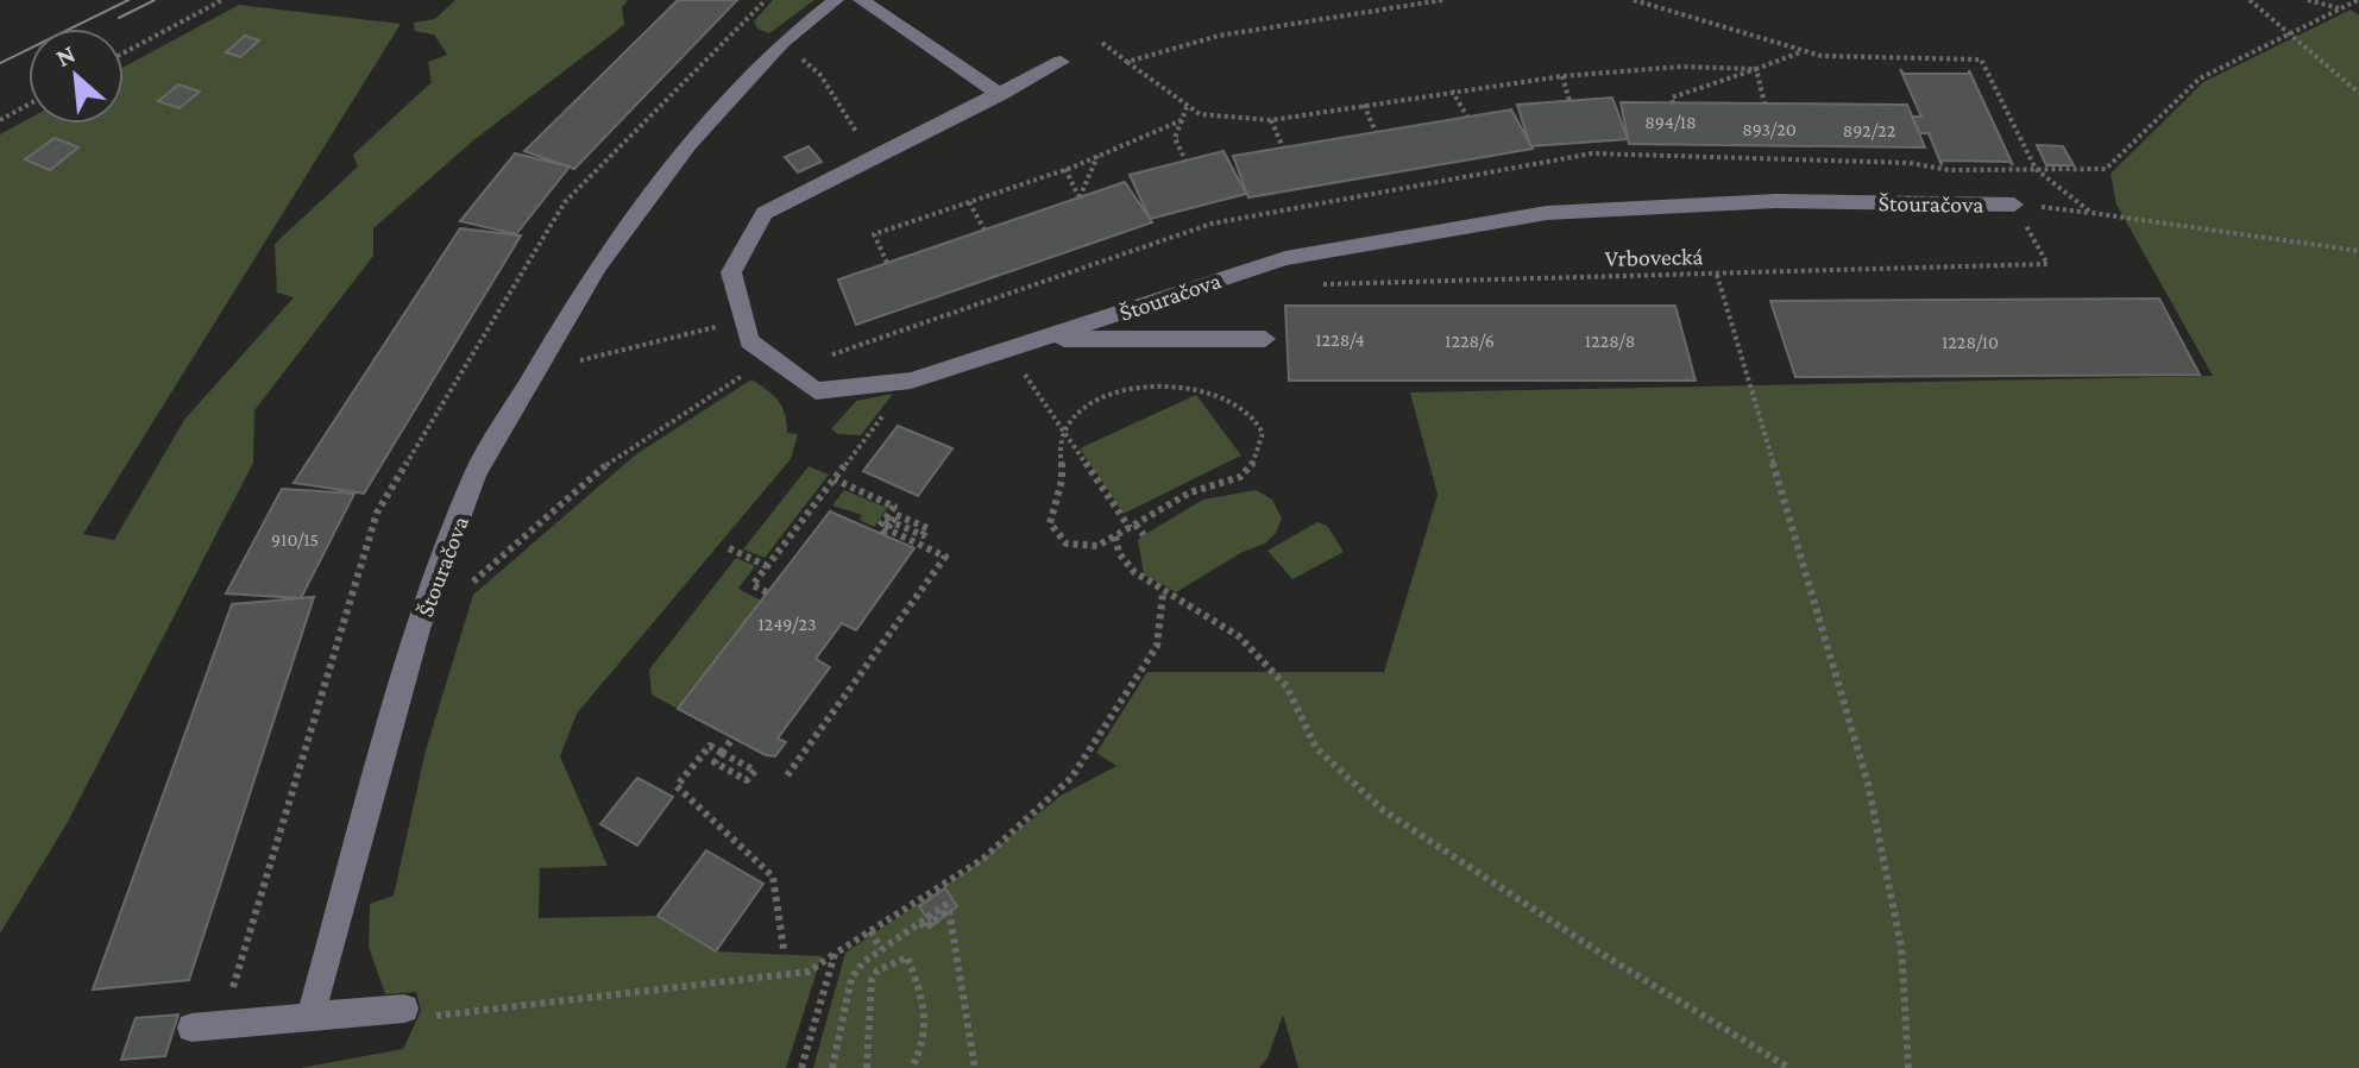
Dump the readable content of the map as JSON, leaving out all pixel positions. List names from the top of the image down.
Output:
{
  "streets": {
    "street": ["Štouračova"],
    "path": ["Vrbovecká"]
  },
  "crossings": [
    ["Štouračova", "Vrbovecká"]
  ],
  "house_numbers": [
    "894/18",
    "893/20",
    "892/22",
    "1228/4",
    "1228/6",
    "1228/8",
    "1228/10",
    "910/15",
    "1249/23"
  ],
  "north": "top left"
}
